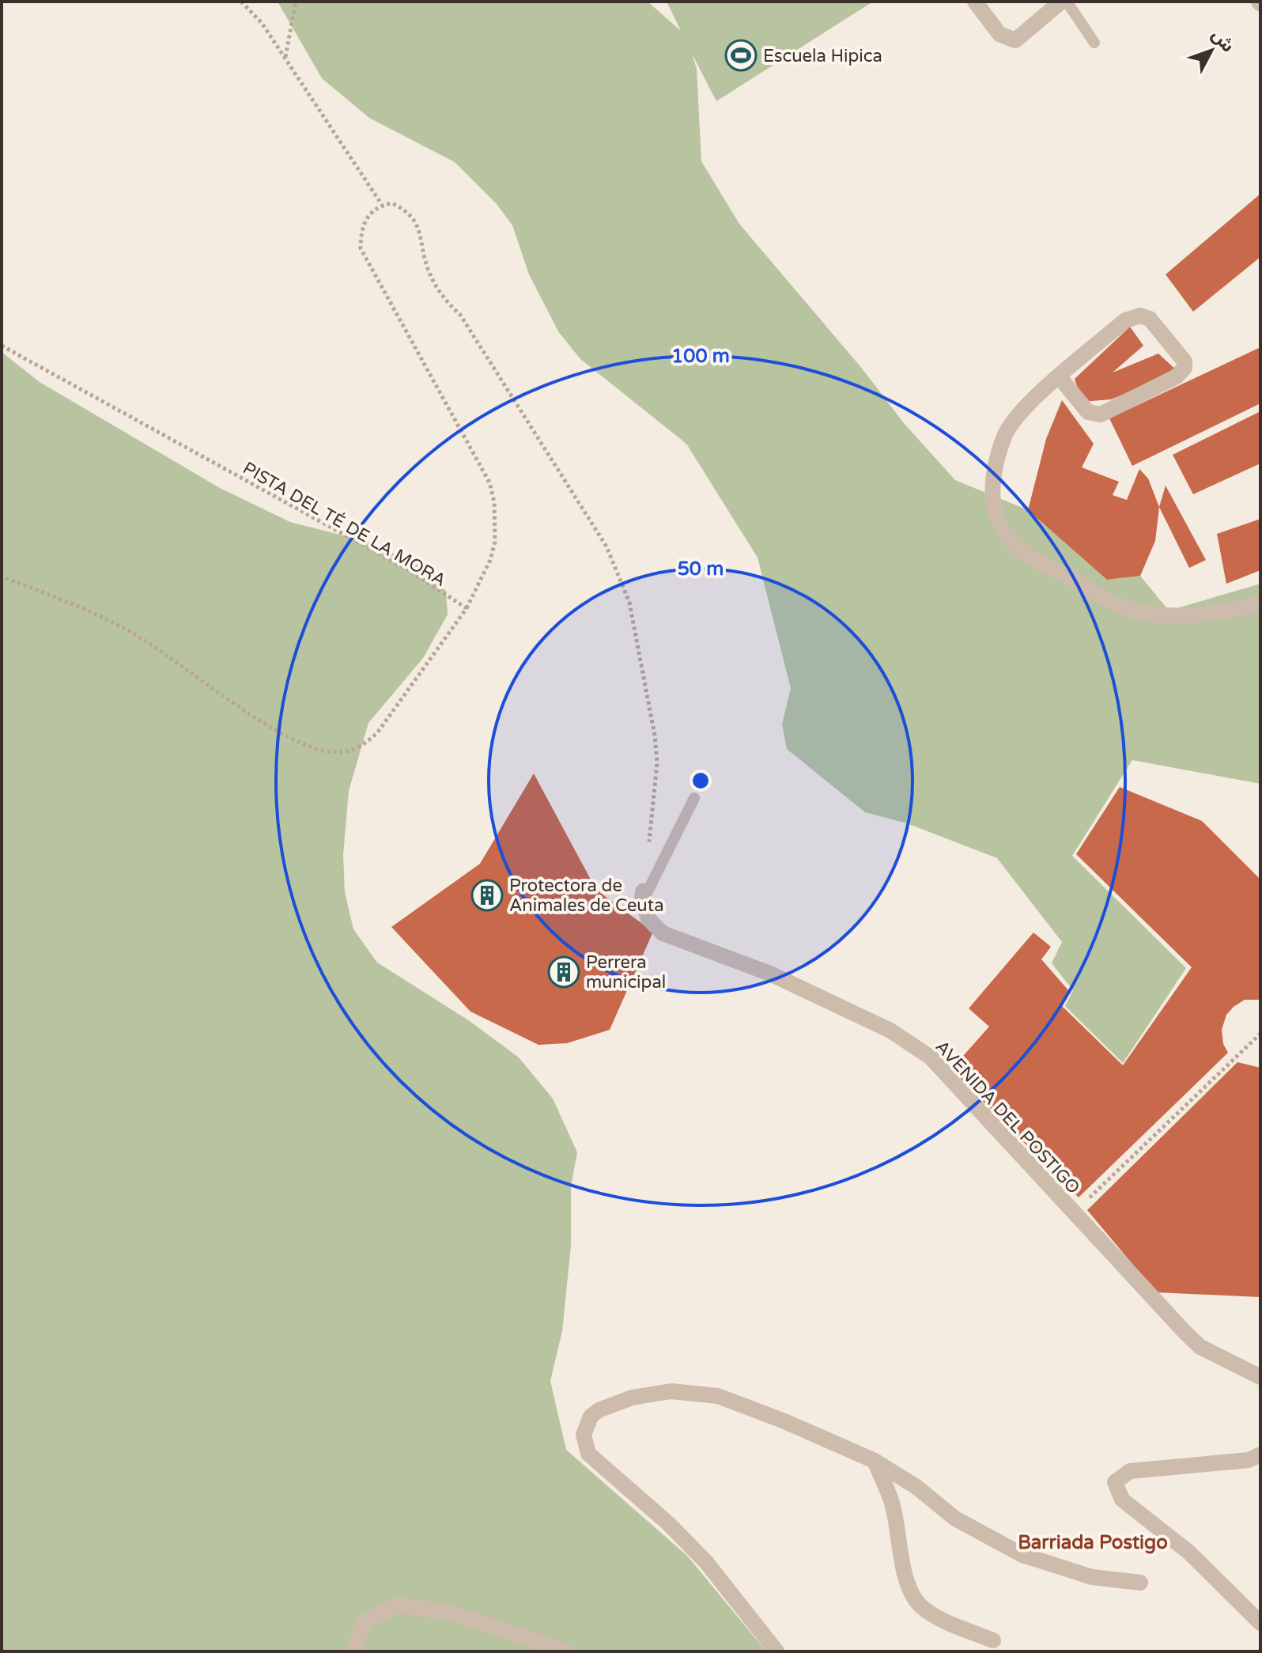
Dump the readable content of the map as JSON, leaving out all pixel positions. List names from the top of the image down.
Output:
{
  "streets": {
    "street": ["AVENIDA DEL POSTIGO"],
    "path": ["PISTA DEL TÉ DE LA MORA"]
  },
  "districts": ["Barriada Postigo"],
  "places": {
    "sports": ["Escuela Hipica"],
    "building": ["Protectora de Animales de Ceuta", "Perrera municipal"]
  },
  "north": "top right",
  "rings": ["100 m", "50 m"]
}
